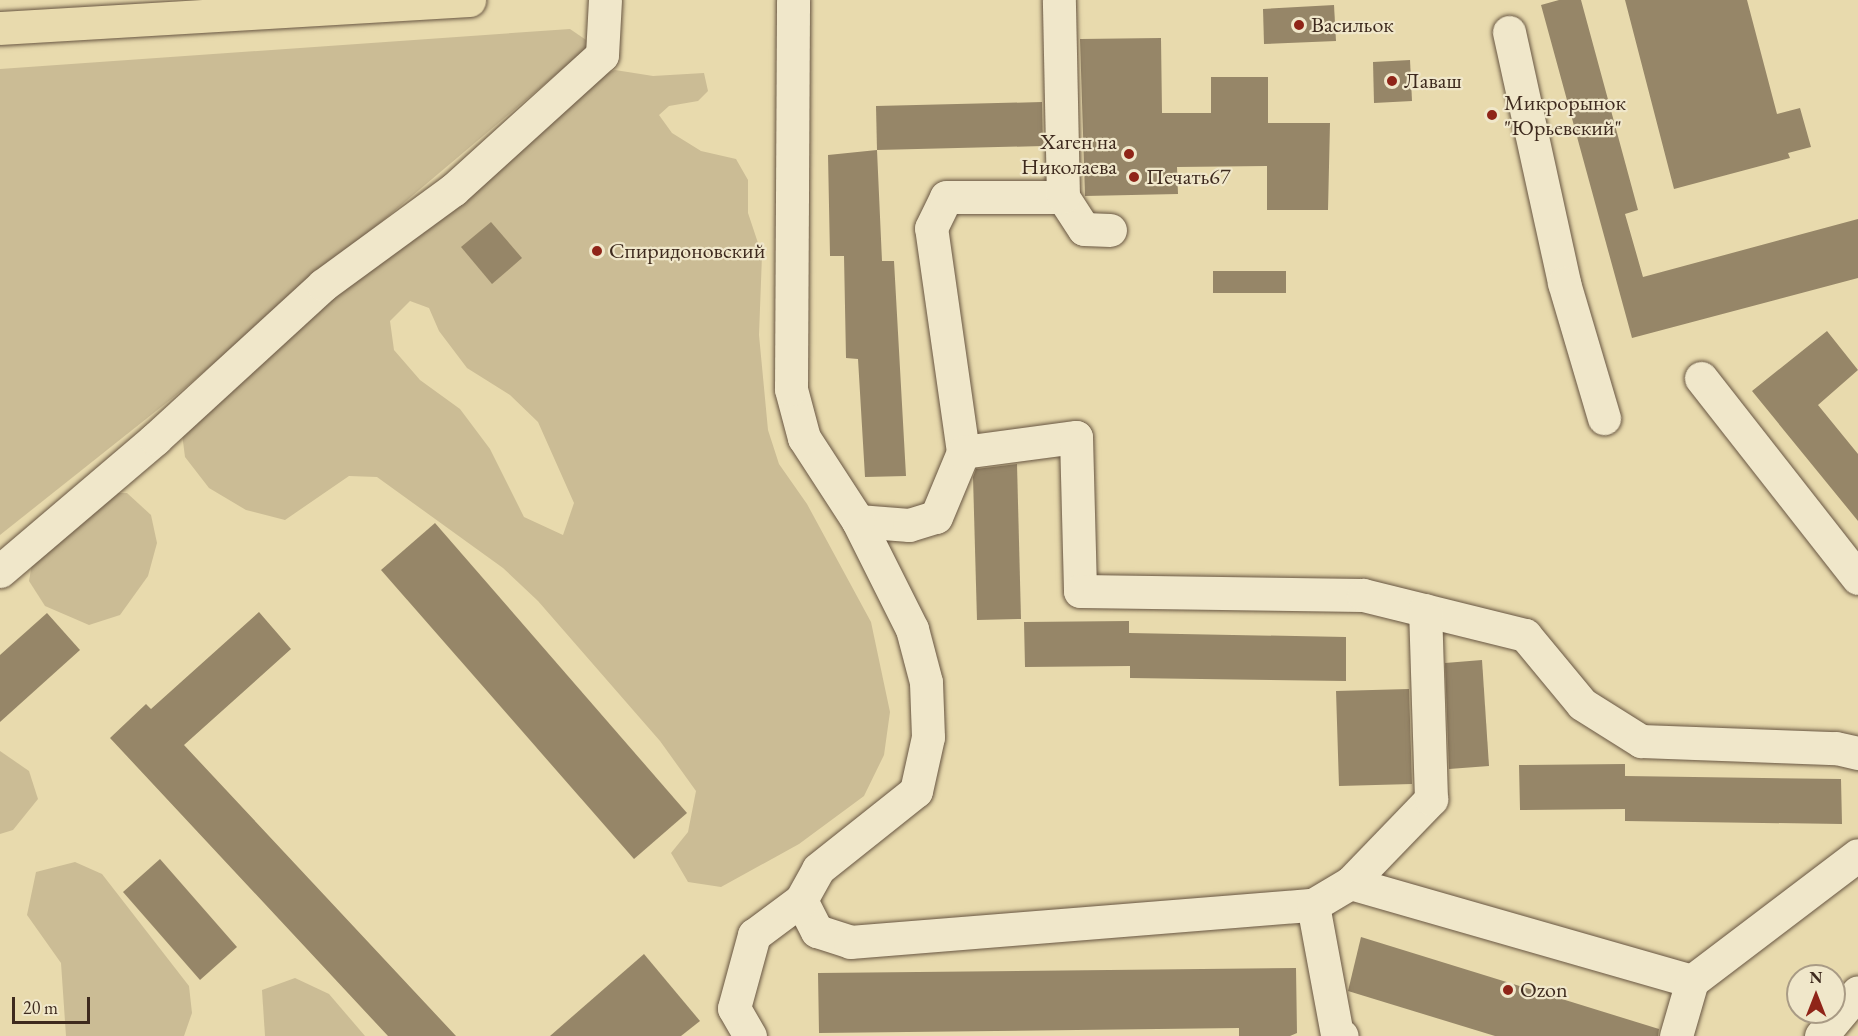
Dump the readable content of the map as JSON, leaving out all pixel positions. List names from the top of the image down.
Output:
{
  "places": [
    "Васильок",
    "Лаваш",
    "Микрорынок \"Юрьевский\"",
    "Хаген на Николаева",
    "Печать67",
    "Спиридоновский",
    "Ozon"
  ],
  "scale_bar": "20 m",
  "north": "top"
}
